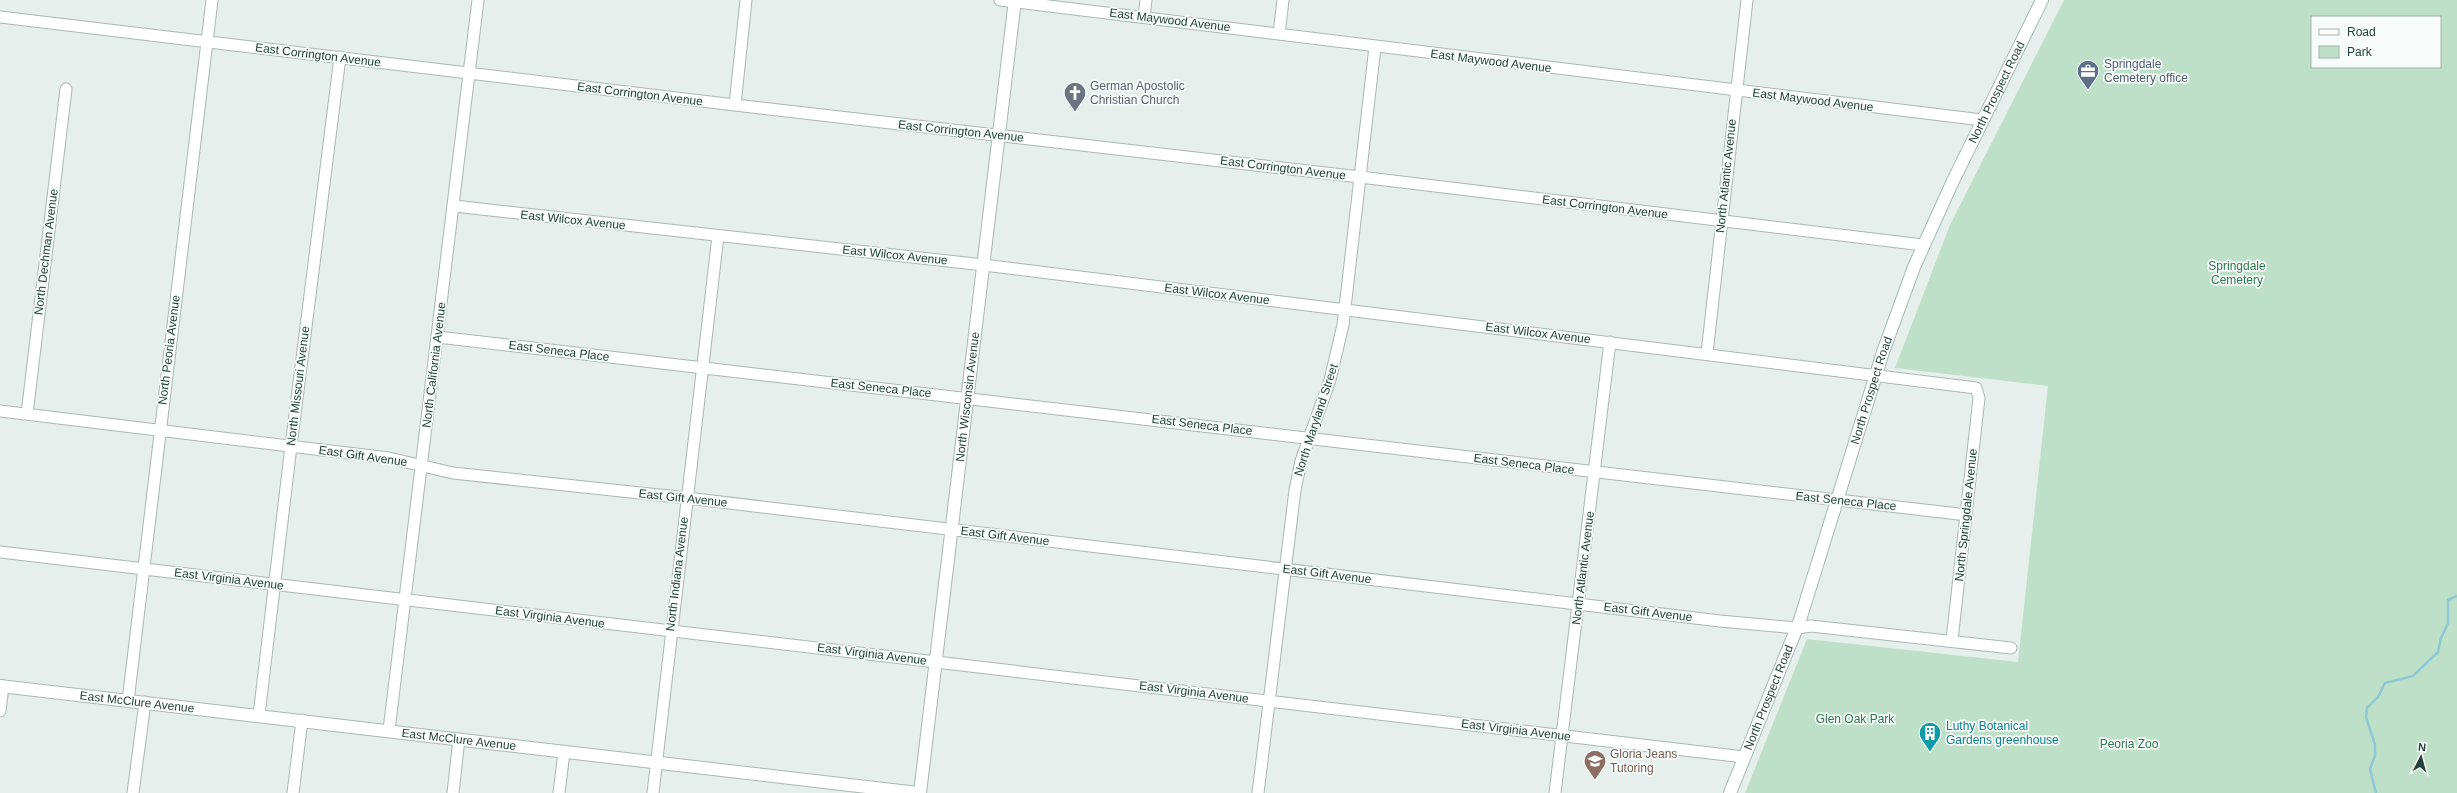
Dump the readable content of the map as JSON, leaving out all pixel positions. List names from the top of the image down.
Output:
{
  "streets": {
    "street": [
      "East Maywood Avenue",
      "East Corrington Avenue",
      "North Prospect Road",
      "North Atlantic Avenue",
      "East Wilcox Avenue",
      "North Dechman Avenue",
      "North Peoria Avenue",
      "East Seneca Place",
      "North California Avenue",
      "North Missouri Avenue",
      "North Wisconsin Avenue",
      "North Maryland Street",
      "East Gift Avenue",
      "North Springdale Avenue",
      "North Indiana Avenue",
      "East Virginia Avenue",
      "East McClure Avenue"
    ]
  },
  "crossings": [
    ["East Maywood Avenue", "North Prospect Road"],
    ["East Maywood Avenue", "North Atlantic Avenue"],
    ["East Maywood Avenue", "North Wisconsin Avenue"],
    ["East Maywood Avenue", "North Maryland Street"],
    ["East Corrington Avenue", "North Prospect Road"],
    ["East Corrington Avenue", "North Atlantic Avenue"],
    ["East Corrington Avenue", "North Peoria Avenue"],
    ["East Corrington Avenue", "North California Avenue"],
    ["East Corrington Avenue", "North Missouri Avenue"],
    ["East Corrington Avenue", "North Wisconsin Avenue"],
    ["East Corrington Avenue", "North Maryland Street"],
    ["North Prospect Road", "East Wilcox Avenue"],
    ["North Prospect Road", "East Seneca Place"],
    ["North Prospect Road", "East Gift Avenue"],
    ["North Prospect Road", "East Virginia Avenue"],
    ["North Atlantic Avenue", "East Wilcox Avenue"],
    ["North Atlantic Avenue", "East Seneca Place"],
    ["North Atlantic Avenue", "East Gift Avenue"],
    ["North Atlantic Avenue", "East Virginia Avenue"],
    ["East Wilcox Avenue", "North California Avenue"],
    ["East Wilcox Avenue", "North Wisconsin Avenue"],
    ["East Wilcox Avenue", "North Maryland Street"],
    ["East Wilcox Avenue", "North Springdale Avenue"],
    ["East Wilcox Avenue", "North Indiana Avenue"],
    ["North Dechman Avenue", "East Gift Avenue"],
    ["North Peoria Avenue", "East Gift Avenue"],
    ["North Peoria Avenue", "East Virginia Avenue"],
    ["North Peoria Avenue", "East McClure Avenue"],
    ["East Seneca Place", "North California Avenue"],
    ["East Seneca Place", "North Wisconsin Avenue"],
    ["East Seneca Place", "North Maryland Street"],
    ["East Seneca Place", "North Springdale Avenue"],
    ["East Seneca Place", "North Indiana Avenue"],
    ["North California Avenue", "East Gift Avenue"],
    ["North California Avenue", "East Virginia Avenue"],
    ["North California Avenue", "East McClure Avenue"],
    ["North Missouri Avenue", "East Gift Avenue"],
    ["North Missouri Avenue", "East Virginia Avenue"],
    ["North Missouri Avenue", "East McClure Avenue"],
    ["North Wisconsin Avenue", "East Gift Avenue"],
    ["North Wisconsin Avenue", "East Virginia Avenue"],
    ["North Wisconsin Avenue", "East McClure Avenue"],
    ["North Maryland Street", "East Gift Avenue"],
    ["North Maryland Street", "East Virginia Avenue"],
    ["East Gift Avenue", "North Springdale Avenue"],
    ["East Gift Avenue", "North Indiana Avenue"],
    ["North Indiana Avenue", "East Virginia Avenue"],
    ["North Indiana Avenue", "East McClure Avenue"]
  ],
  "parks": ["Springdale Cemetery", "Glen Oak Park", "Peoria Zoo"],
  "places": {
    "office": ["Springdale Cemetery office"],
    "church": ["German Apostolic Christian Church"],
    "building": ["Luthy Botanical Gardens greenhouse"],
    "school or university": ["Gloria Jeans Tutoring"]
  },
  "legend": ["Road", "Park"],
  "north": "top"
}
